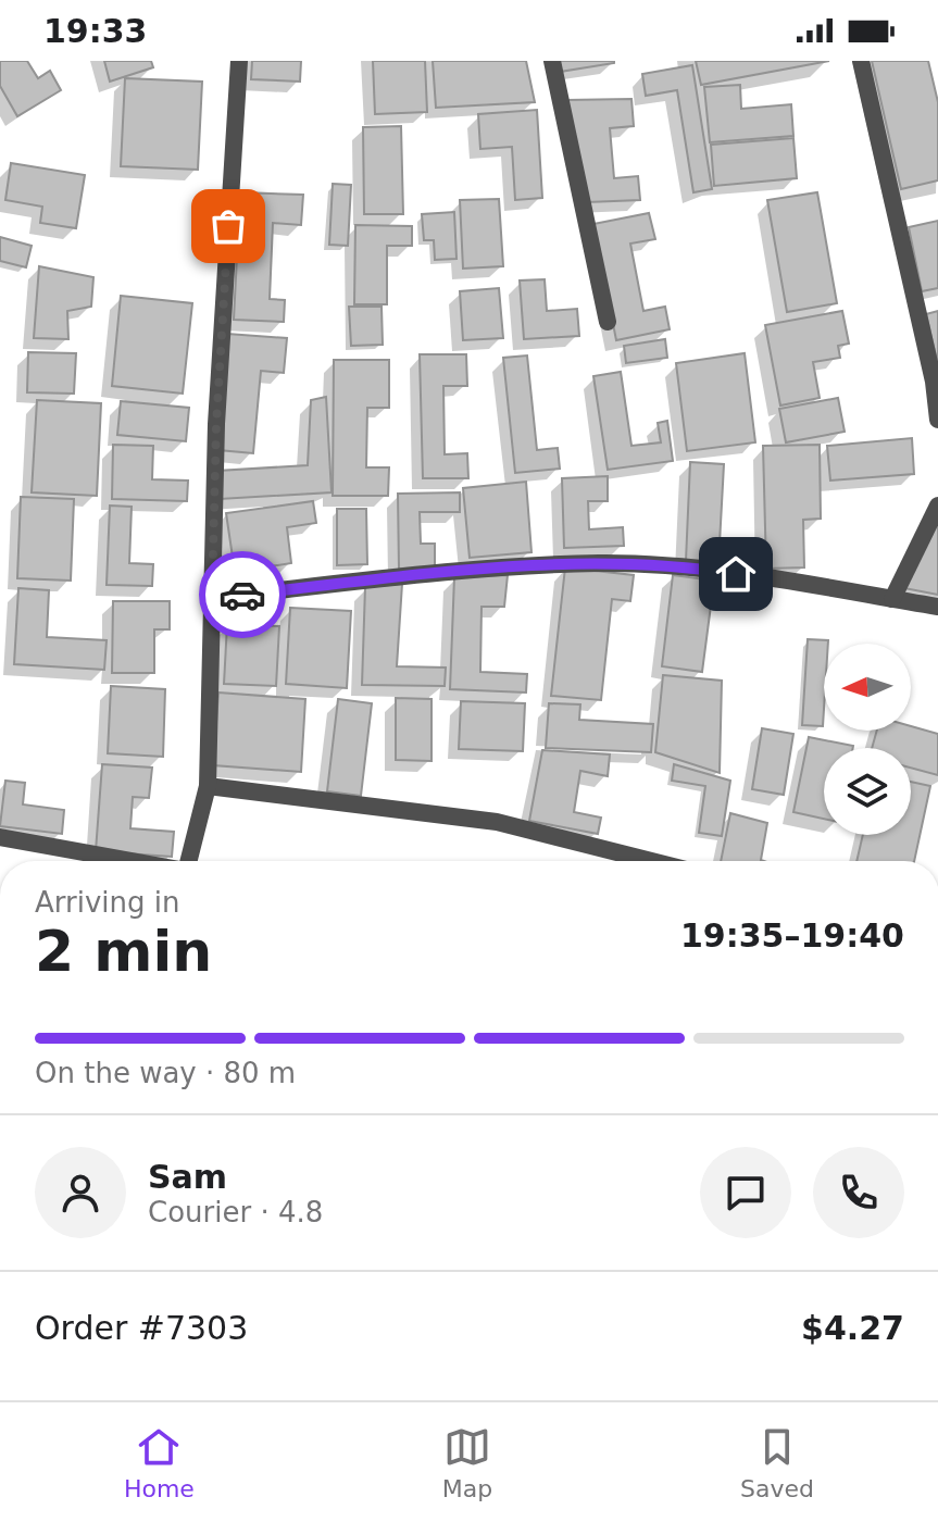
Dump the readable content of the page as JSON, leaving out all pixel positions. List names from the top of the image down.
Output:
{
  "north": "left",
  "page": {
    "status": "19:33",
    "heading": ["2 min", "Arriving in", "19:35–19:40"],
    "panel": [
      "Sam",
      "Courier · 4.8",
      "Order #7303",
      "$4.27"
    ],
    "bar": "On the way · 80 m",
    "tabs": ["Home", "Map", "Saved"]
  }
}
